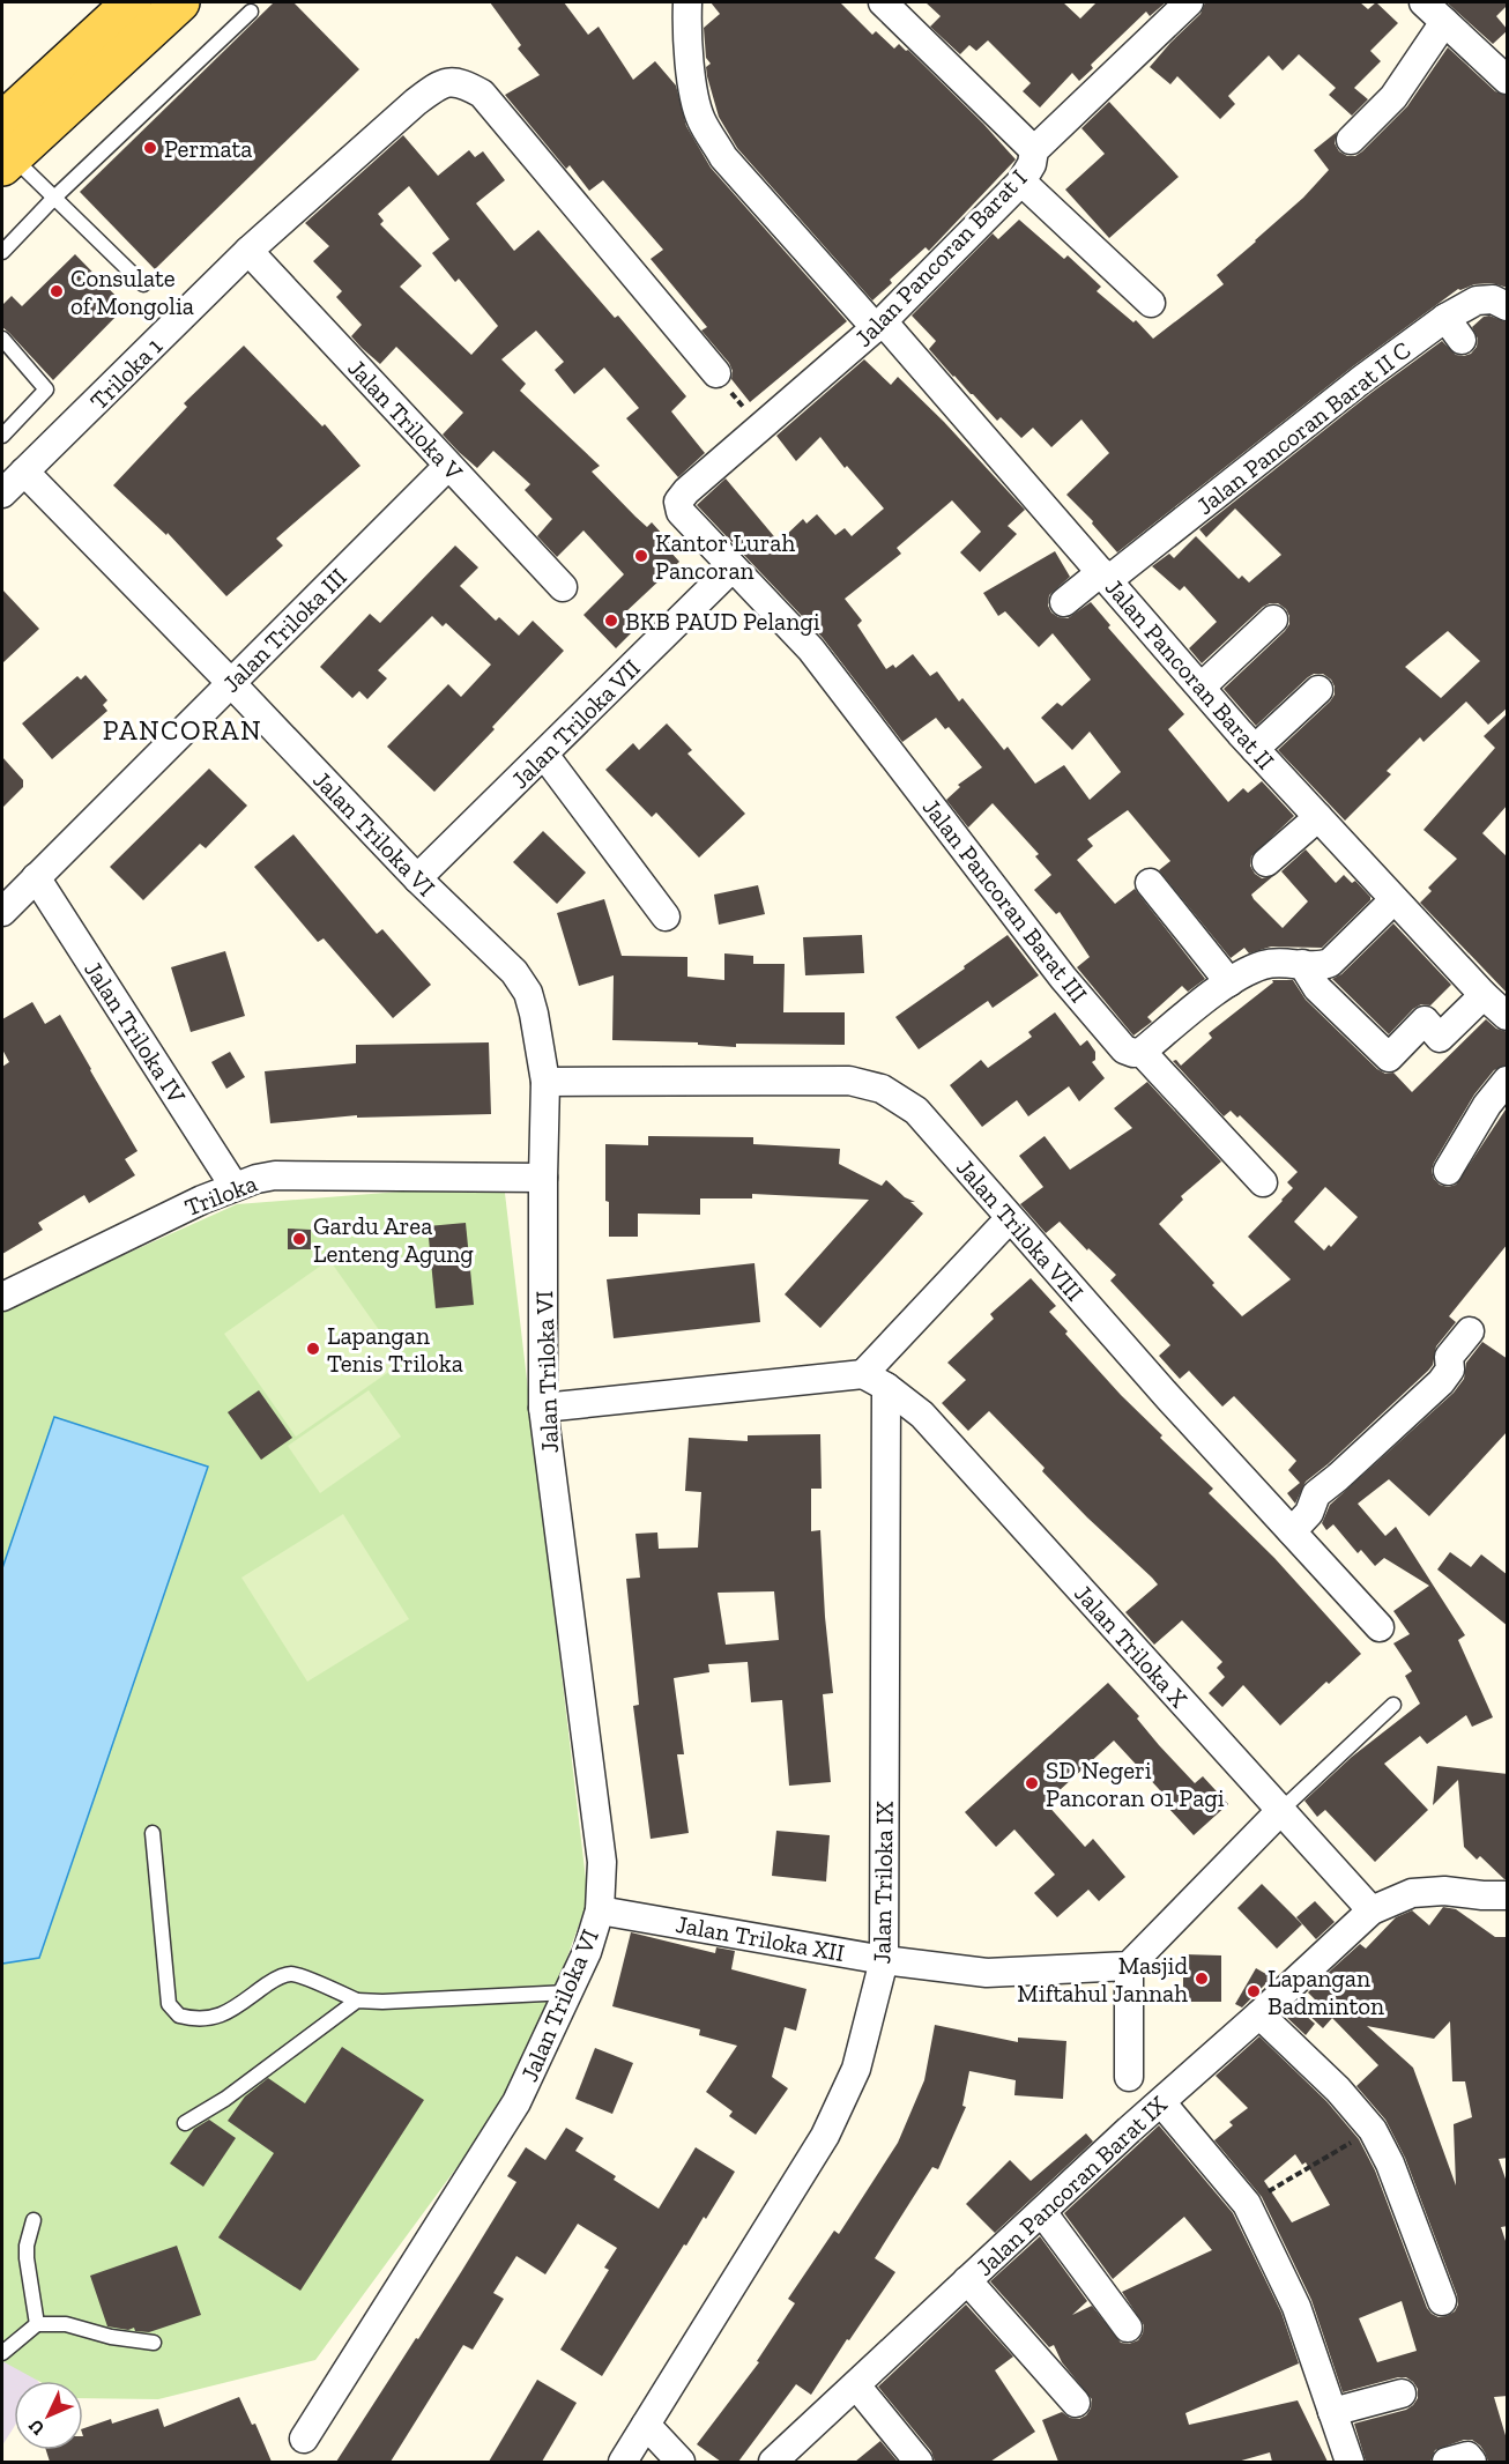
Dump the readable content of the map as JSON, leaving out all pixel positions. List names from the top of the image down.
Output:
{
  "streets": {
    "street": [
      "Jalan Pancoran Barat I",
      "Triloka 1",
      "Jalan Triloka V",
      "Jalan Pancoran Barat II C",
      "Jalan Triloka III",
      "Jalan Pancoran Barat II",
      "Jalan Triloka VII",
      "Jalan Triloka VI",
      "Jalan Pancoran Barat III",
      "Jalan Triloka IV",
      "Triloka",
      "Jalan Triloka VIII",
      "Jalan Triloka X",
      "Jalan Triloka IX",
      "Jalan Triloka XII",
      "Jalan Pancoran Barat IX"
    ]
  },
  "crossings": [
    ["Jalan Pancoran Barat I", "Jalan Pancoran Barat II"],
    ["Jalan Pancoran Barat I", "Jalan Pancoran Barat III"],
    ["Triloka 1", "Jalan Triloka V"],
    ["Triloka 1", "Jalan Triloka VI"],
    ["Jalan Triloka V", "Jalan Triloka III"],
    ["Jalan Pancoran Barat II C", "Jalan Pancoran Barat II"],
    ["Jalan Triloka III", "Jalan Triloka VI"],
    ["Jalan Triloka III", "Jalan Triloka IV"],
    ["Jalan Triloka VII", "Jalan Triloka VI"],
    ["Jalan Triloka VII", "Jalan Pancoran Barat III"],
    ["Jalan Triloka VI", "Triloka"],
    ["Jalan Triloka VI", "Jalan Triloka VIII"],
    ["Jalan Triloka VI", "Jalan Triloka XII"],
    ["Jalan Triloka IV", "Triloka"],
    ["Jalan Triloka X", "Jalan Triloka IX"],
    ["Jalan Triloka X", "Jalan Pancoran Barat IX"],
    ["Jalan Triloka IX", "Jalan Triloka XII"]
  ],
  "districts": ["PANCORAN"],
  "places": [
    "Permata",
    "Consulate of Mongolia",
    "Kantor Lurah Pancoran",
    "BKB PAUD Pelangi",
    "Gardu Area Lenteng Agung",
    "Lapangan Tenis Triloka",
    "SD Negeri Pancoran 01 Pagi",
    "Masjid Miftahul Jannah",
    "Lapangan Badminton"
  ],
  "north": "bottom left"
}
